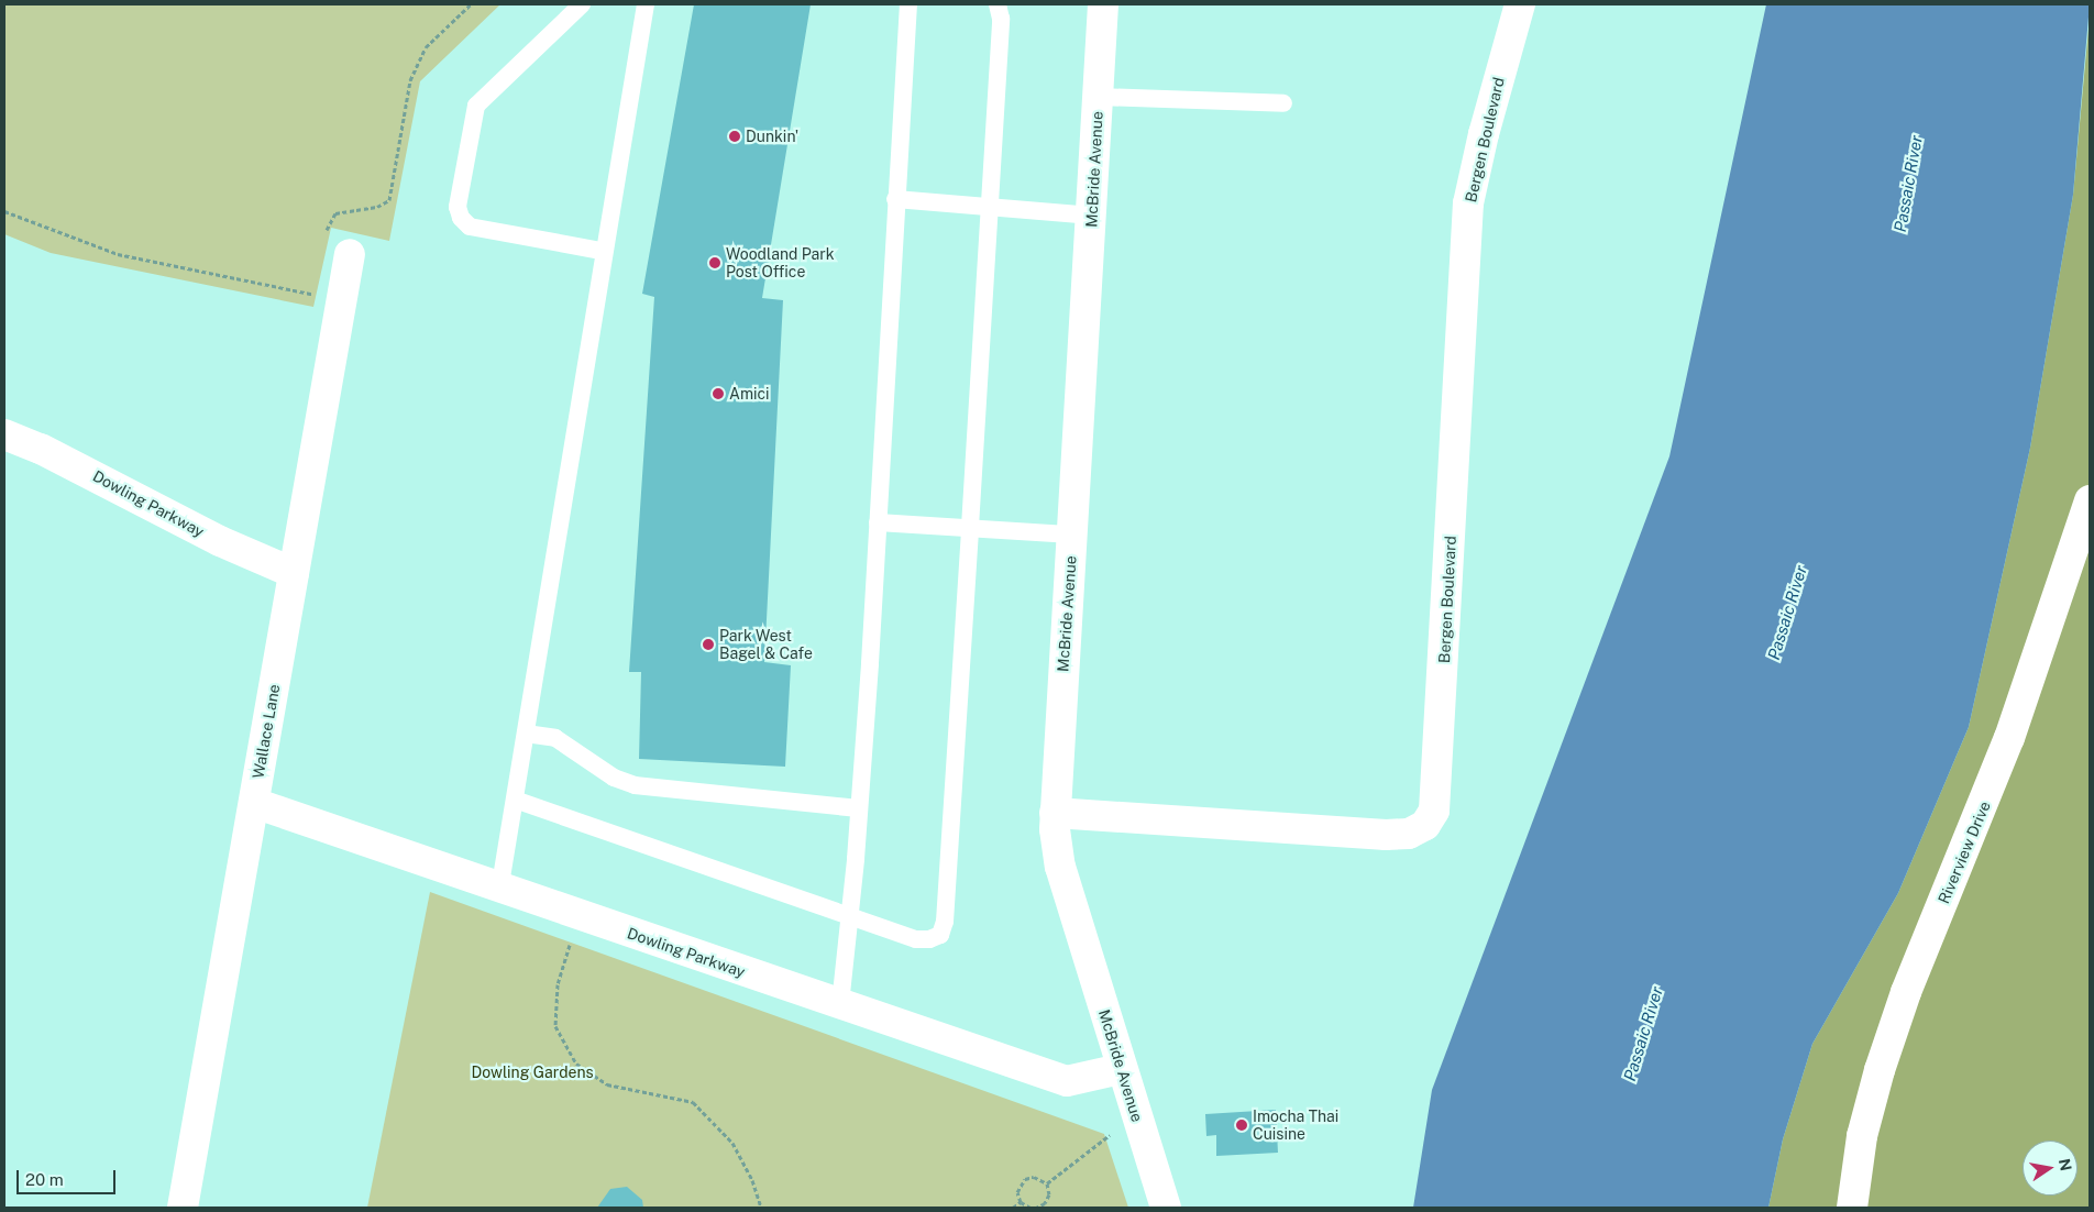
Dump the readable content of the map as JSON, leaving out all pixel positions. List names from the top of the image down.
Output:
{
  "streets": {
    "street": [
      "Bergen Boulevard",
      "McBride Avenue",
      "Dowling Parkway",
      "Wallace Lane",
      "Riverview Drive"
    ]
  },
  "crossings": [
    ["Bergen Boulevard", "McBride Avenue"],
    ["McBride Avenue", "Dowling Parkway"],
    ["Dowling Parkway", "Wallace Lane"]
  ],
  "water": ["Passaic River"],
  "parks": ["Dowling Gardens"],
  "places": [
    "Dunkin'",
    "Woodland Park Post Office",
    "Amici",
    "Park West Bagel & Cafe",
    "Imocha Thai Cuisine"
  ],
  "scale_bar": "20 m",
  "north": "right"
}
